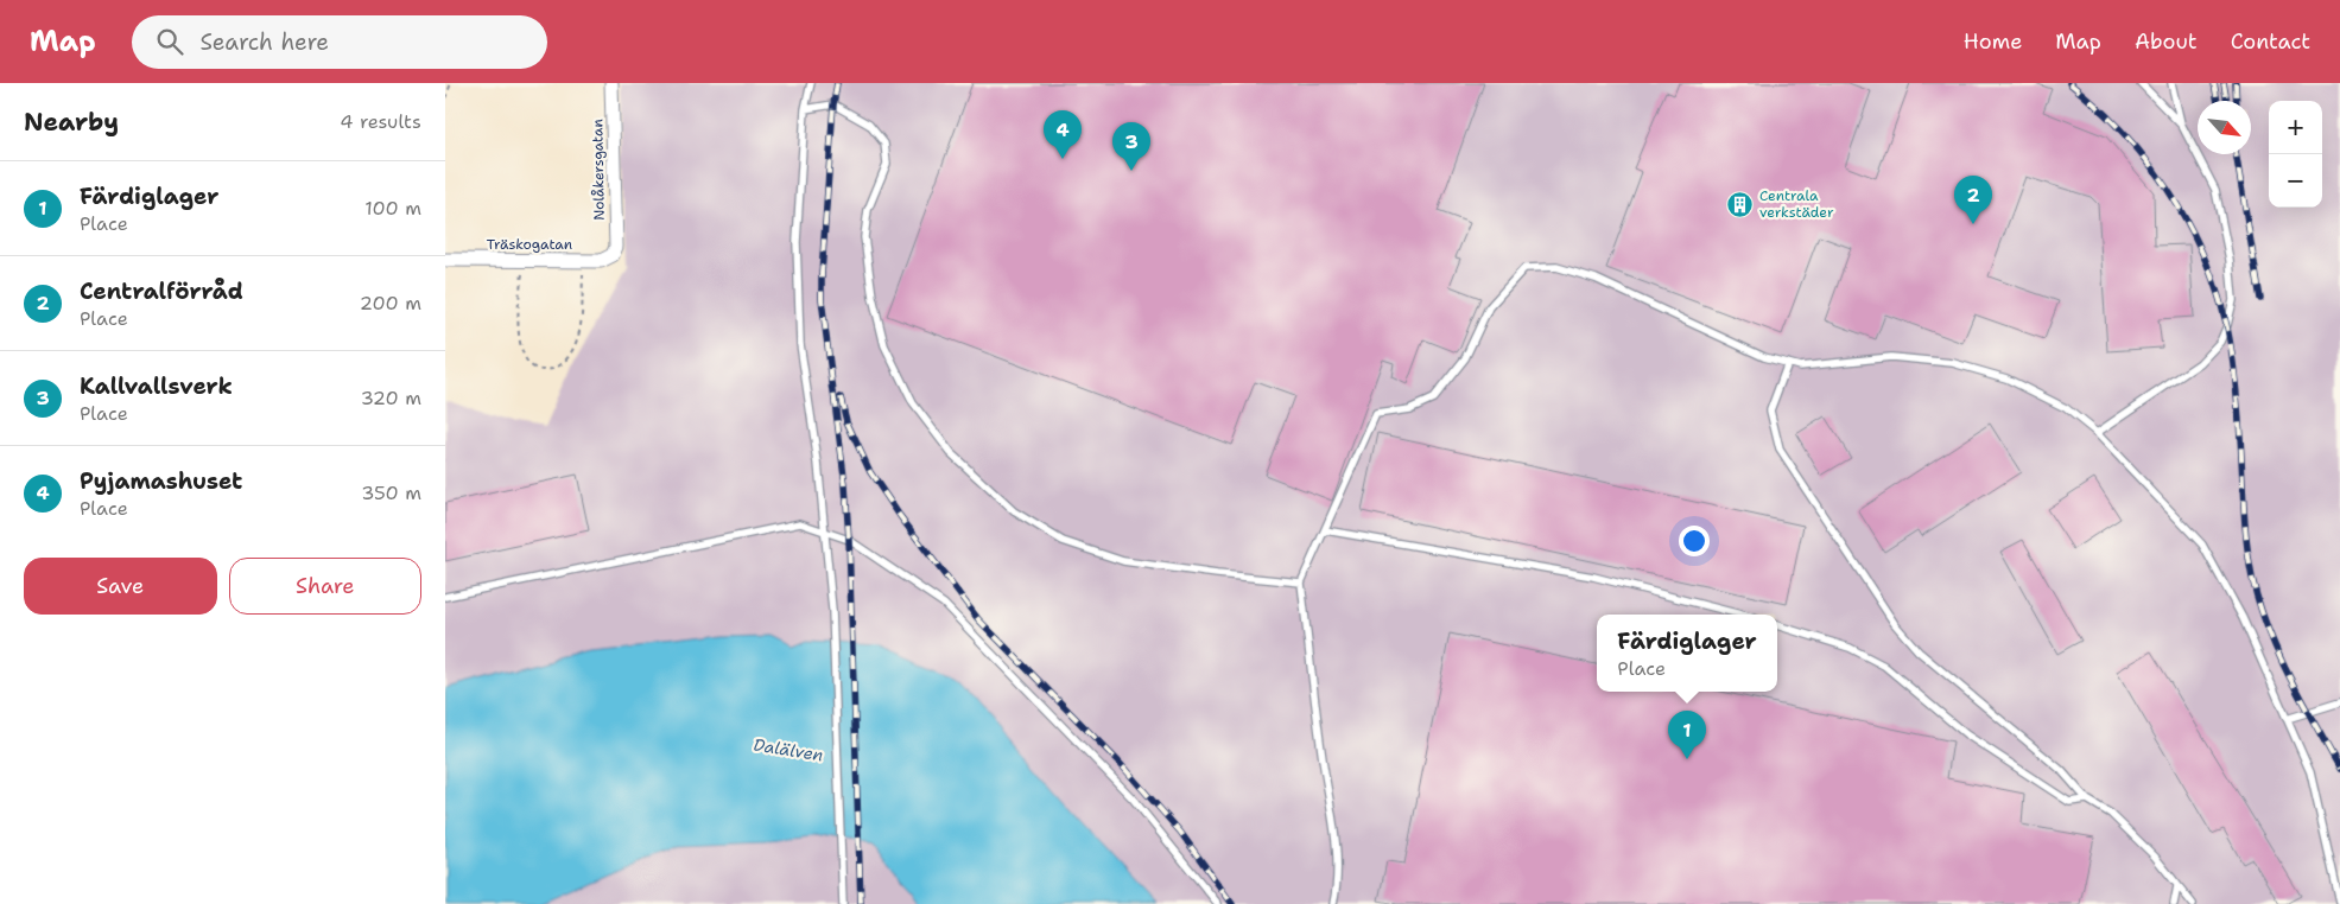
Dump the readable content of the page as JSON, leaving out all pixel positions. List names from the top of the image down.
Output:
{
  "streets": {
    "street": ["Nolåkersgatan", "Träskogatan"]
  },
  "crossings": [
    ["Nolåkersgatan", "Träskogatan"]
  ],
  "water": ["Dalälven"],
  "places": {
    "building": ["Centrala verkstäder"]
  },
  "north": "bottom right",
  "page": {
    "header": "Map",
    "search": "Search here",
    "nav": [
      "Home",
      "Map",
      "About",
      "Contact"
    ],
    "heading": ["Nearby", "4 results"],
    "map_buttons": ["+", "−"],
    "pins": [
      "4",
      "3",
      "2",
      "1"
    ],
    "list": [
      {
        "mark": "1",
        "name": "Färdiglager",
        "note": "Place",
        "value": "100 m"
      },
      {
        "mark": "2",
        "name": "Centralförråd",
        "note": "Place",
        "value": "200 m"
      },
      {
        "mark": "3",
        "name": "Kallvallsverk",
        "note": "Place",
        "value": "320 m"
      },
      {
        "mark": "4",
        "name": "Pyjamashuset",
        "note": "Place",
        "value": "350 m"
      }
    ],
    "buttons": ["Save", "Share"],
    "popup": ["Färdiglager", "Place"]
  }
}
